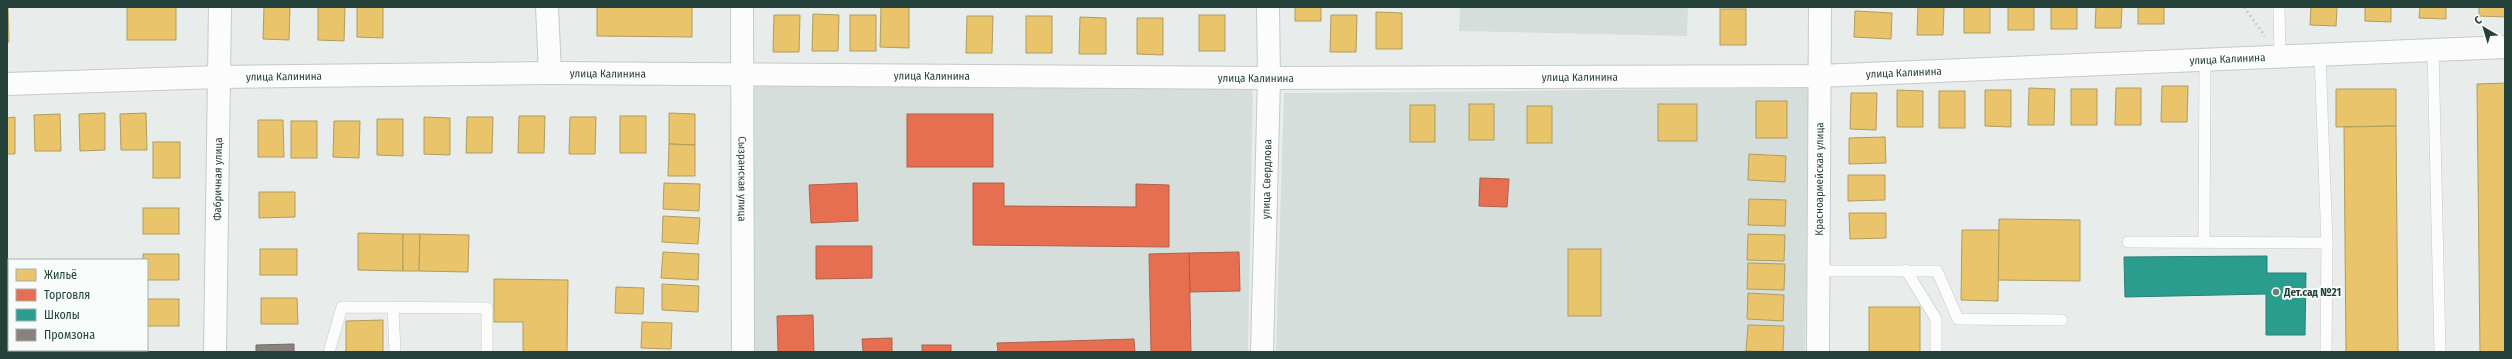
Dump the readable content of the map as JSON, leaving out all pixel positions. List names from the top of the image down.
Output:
{
  "streets": {
    "street": [
      "улица Калинина",
      "Фабричная улица",
      "Сызранская улица",
      "улица Свердлова",
      "Красноармейская улица"
    ]
  },
  "crossings": [
    ["улица Калинина", "Фабричная улица"],
    ["улица Калинина", "Сызранская улица"],
    ["улица Калинина", "улица Свердлова"],
    ["улица Калинина", "Красноармейская улица"]
  ],
  "places": ["Дет.сад №21"],
  "legend": [
    "Жильё",
    "Торговля",
    "Школы",
    "Промзона"
  ],
  "north": "top left"
}
